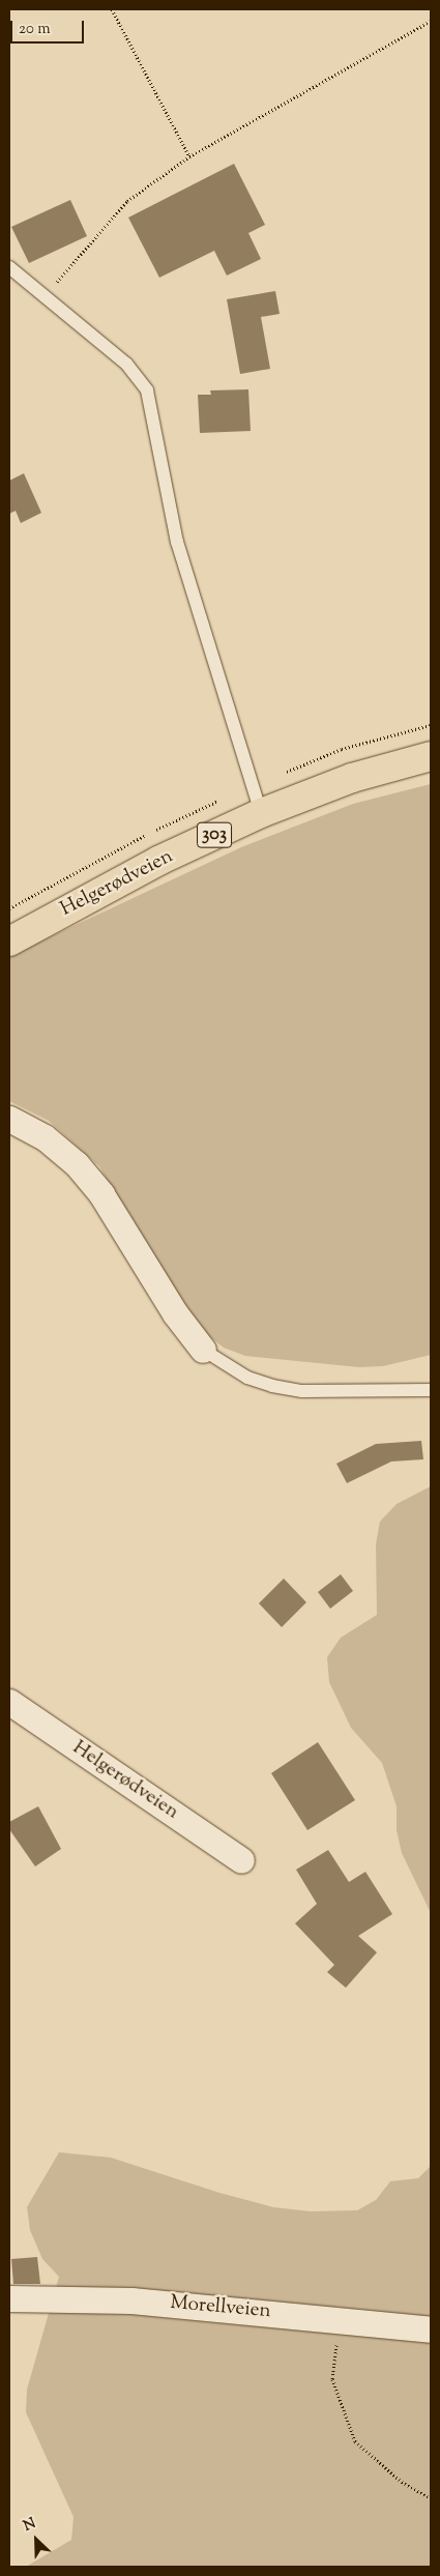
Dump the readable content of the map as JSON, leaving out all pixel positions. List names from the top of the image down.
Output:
{
  "streets": {
    "main road": ["303", "Helgerødveien"],
    "street": ["Morellveien"]
  },
  "scale_bar": "20 m",
  "north": "top left"
}
